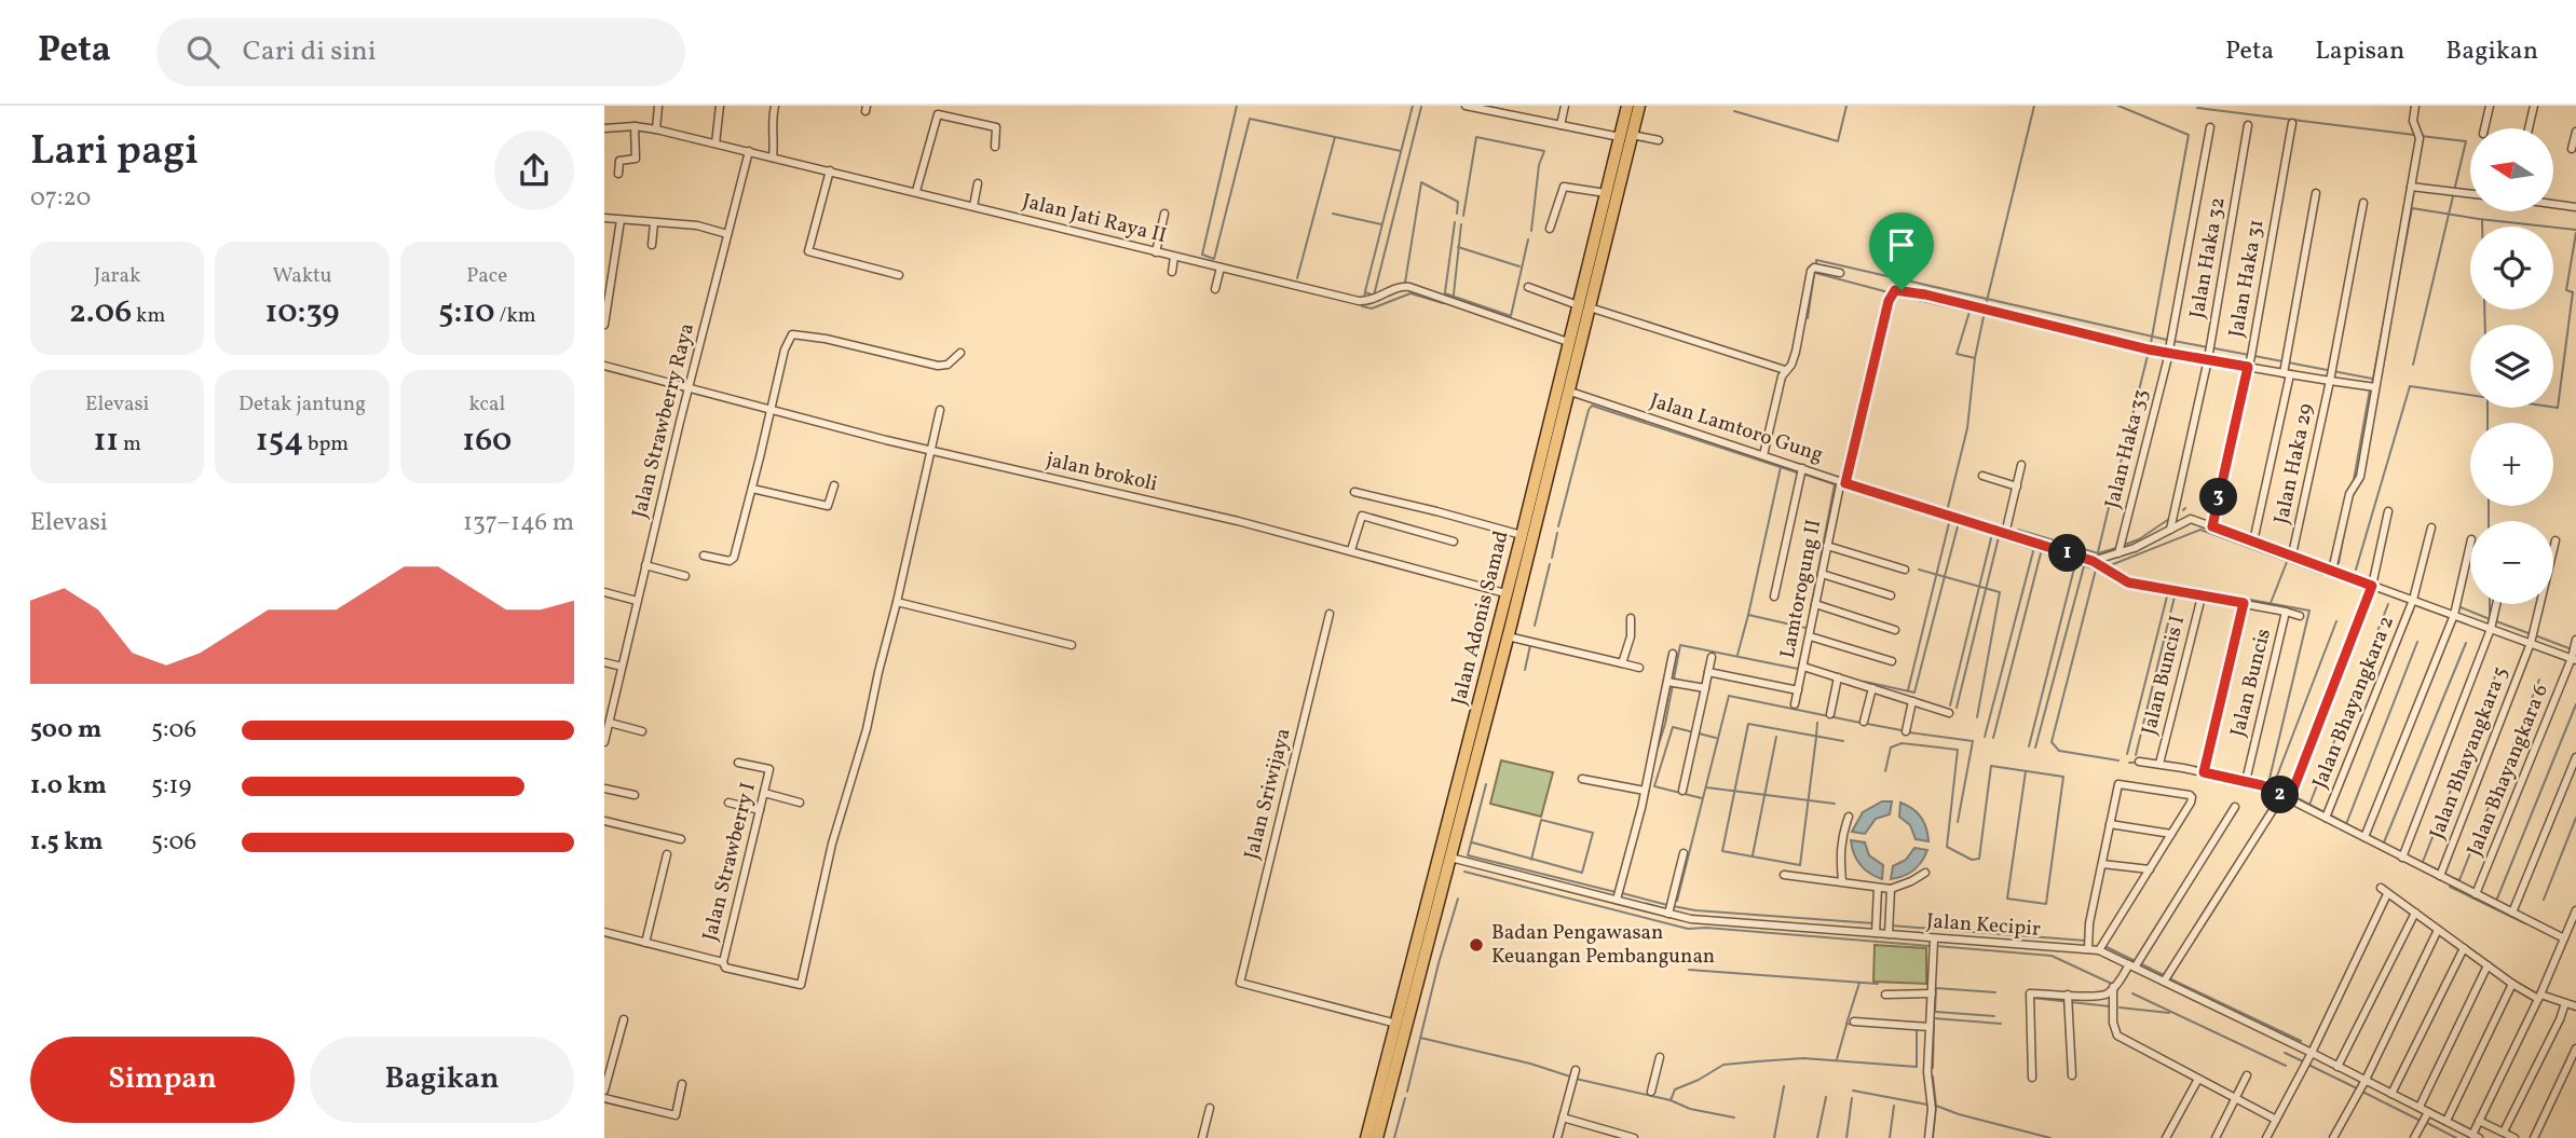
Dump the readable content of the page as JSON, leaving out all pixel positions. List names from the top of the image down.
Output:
{
  "streets": {
    "highway": ["Jalan Adonis Samad"],
    "street": [
      "Jalan Jati Raya II",
      "Jalan Haka 32",
      "Jalan Haka 31",
      "Jalan Strawberry Raya",
      "Jalan Lamtoro Gung",
      "Jalan Haka 33",
      "Jalan Haka 29",
      "jalan brokoli",
      "Lamtorogung II",
      "Jalan Buncis I",
      "Jalan Buncis",
      "Jalan Bhayangkara 2",
      "Jalan Bhayangkara 5",
      "Jalan Bhayangkara 6",
      "Jalan Sriwijaya",
      "Jalan Strawberry I",
      "Jalan Kecipir"
    ]
  },
  "crossings": [
    ["Jalan Jati Raya II", "Jalan Strawberry Raya"],
    ["Jalan Jati Raya II", "Jalan Adonis Samad"],
    ["Jalan Strawberry Raya", "jalan brokoli"],
    ["Jalan Lamtoro Gung", "Lamtorogung II"],
    ["Jalan Lamtoro Gung", "Jalan Buncis"],
    ["Jalan Haka 33", "Lamtorogung II"],
    ["jalan brokoli", "Jalan Adonis Samad"],
    ["Jalan Adonis Samad", "Jalan Sriwijaya"],
    ["Jalan Buncis I", "Jalan Buncis"]
  ],
  "places": ["Badan Pengawasan Keuangan Pembangunan"],
  "north": "left",
  "page": {
    "header": "Peta",
    "search": "Cari di sini",
    "nav": ["Peta", "Lapisan", "Bagikan"],
    "heading": ["Lari pagi", "07:20"],
    "map_buttons": ["+", "−"],
    "stats": [
      ["Jarak", "2.06 km"],
      ["Waktu", "10:39"],
      ["Pace", "5:10 /km"],
      ["Elevasi", "11 m"],
      ["Detak jantung", "154 bpm"],
      ["kcal", "160"]
    ],
    "pins": ["3", "1", "2"],
    "chart": ["Elevasi", "137–146 m"],
    "list": [
      {
        "name": "500 m",
        "note": "5:06"
      },
      {
        "name": "1.0 km",
        "note": "5:19"
      },
      {
        "name": "1.5 km",
        "note": "5:06"
      }
    ],
    "buttons": ["Simpan", "Bagikan"]
  }
}
